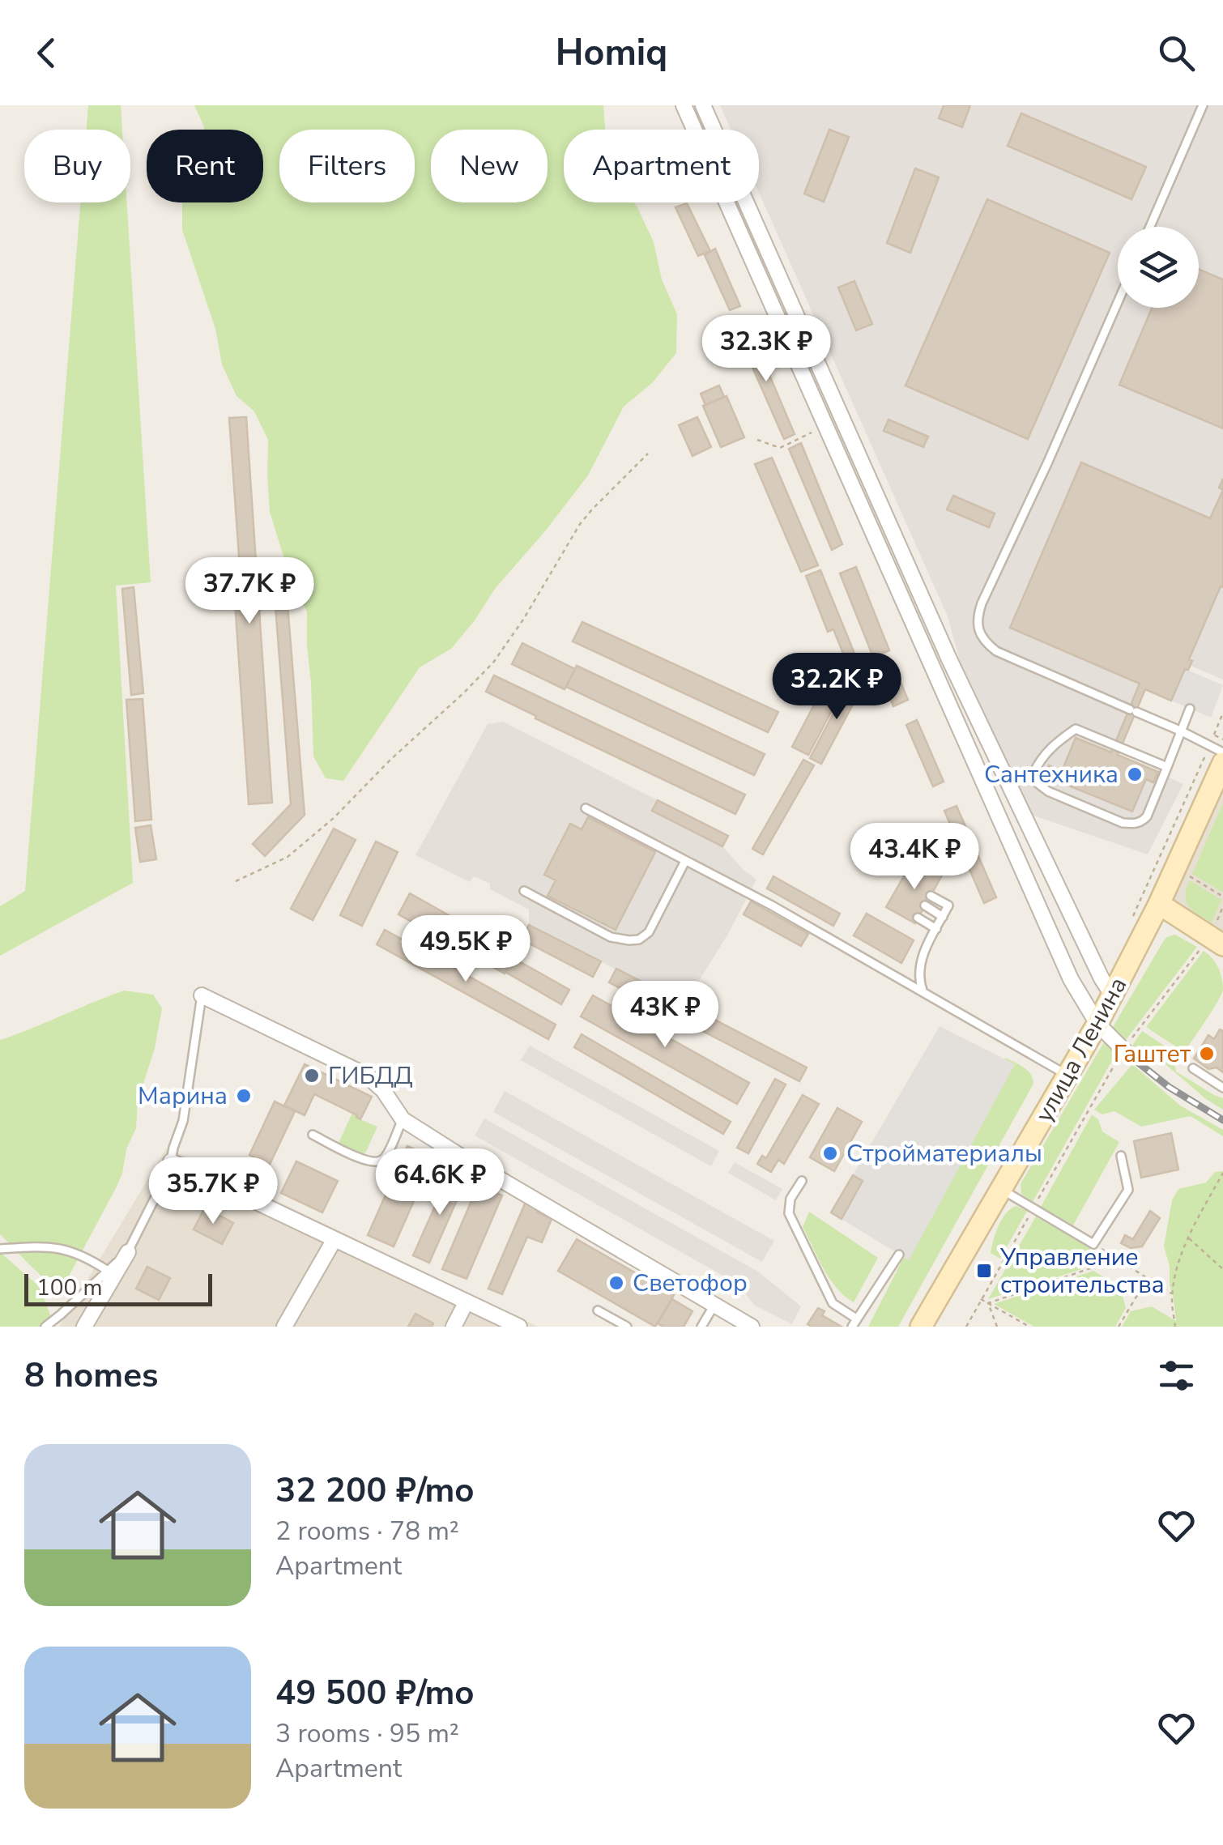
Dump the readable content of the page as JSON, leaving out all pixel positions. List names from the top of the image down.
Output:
{
  "streets": {
    "main road": ["улица Ленина"]
  },
  "places": {
    "other": [
      "Сантехника",
      "Гаштет",
      "ГИБДД",
      "Марина",
      "Стройматериалы",
      "Светофор"
    ],
    "transit": ["Управление строительства"]
  },
  "scale_bar": "100 m",
  "page": {
    "header": "Homiq",
    "chip": [
      "Buy",
      "Rent",
      "Filters",
      "New",
      "Apartment"
    ],
    "price": [
      "32.3K ₽",
      "37.7K ₽",
      "32.2K ₽",
      "43.4K ₽",
      "49.5K ₽",
      "43K ₽",
      "64.6K ₽",
      "35.7K ₽"
    ],
    "scale": "100 m",
    "heading": "8 homes",
    "list": [
      {
        "name": "32 200 ₽/mo",
        "note": "2 rooms · 78 m² · Apartment"
      },
      {
        "name": "49 500 ₽/mo",
        "note": "3 rooms · 95 m² · Apartment"
      }
    ]
  }
}
